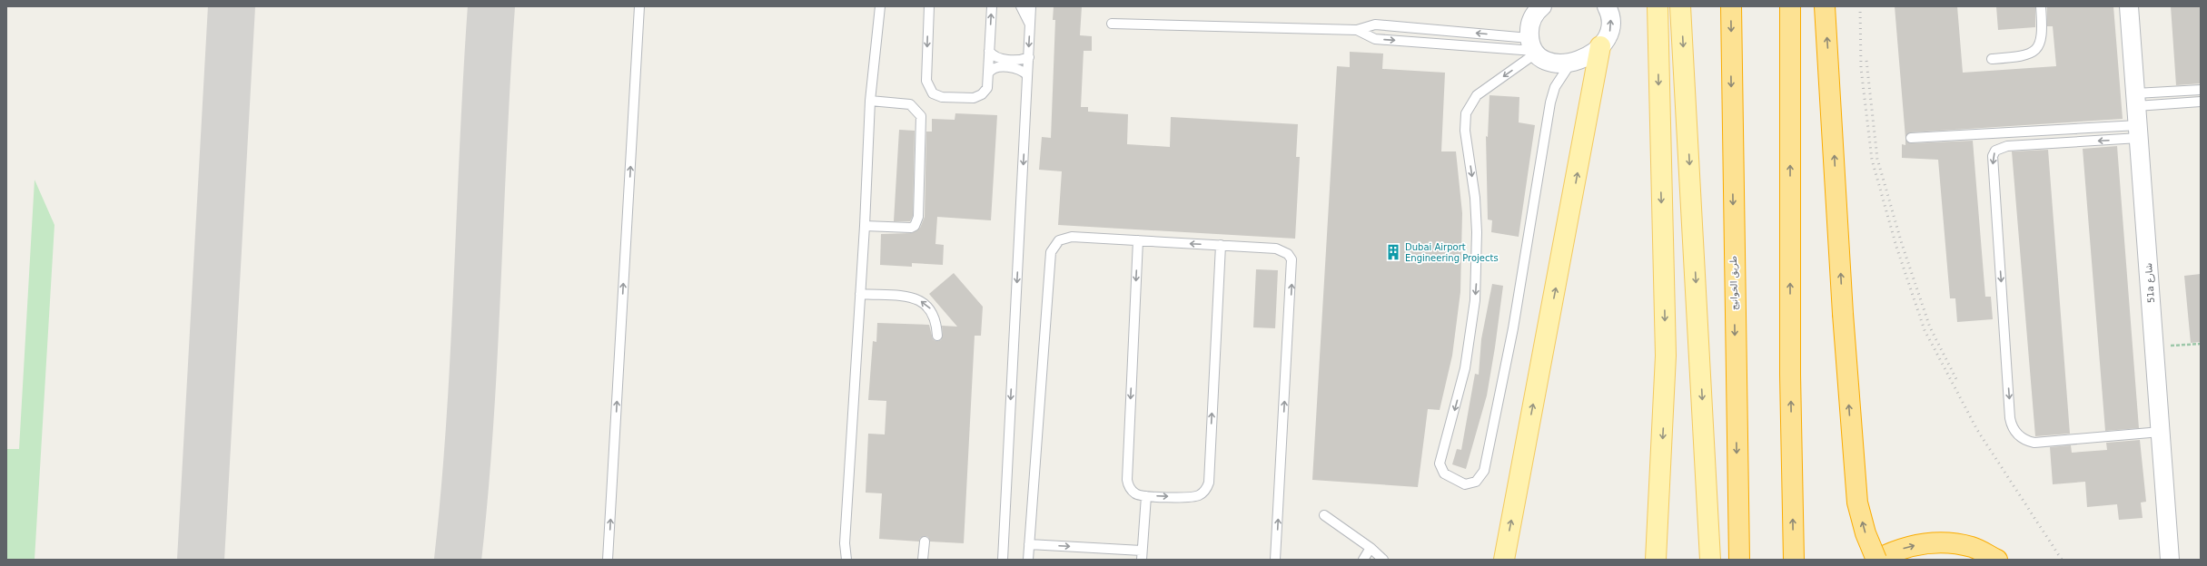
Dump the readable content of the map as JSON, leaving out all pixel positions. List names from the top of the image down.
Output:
{
  "streets": {
    "highway": ["طريق الخوانيج"],
    "street": ["51a شارع"]
  },
  "places": {
    "building": ["Dubai Airport Engineering Projects"]
  }
}
